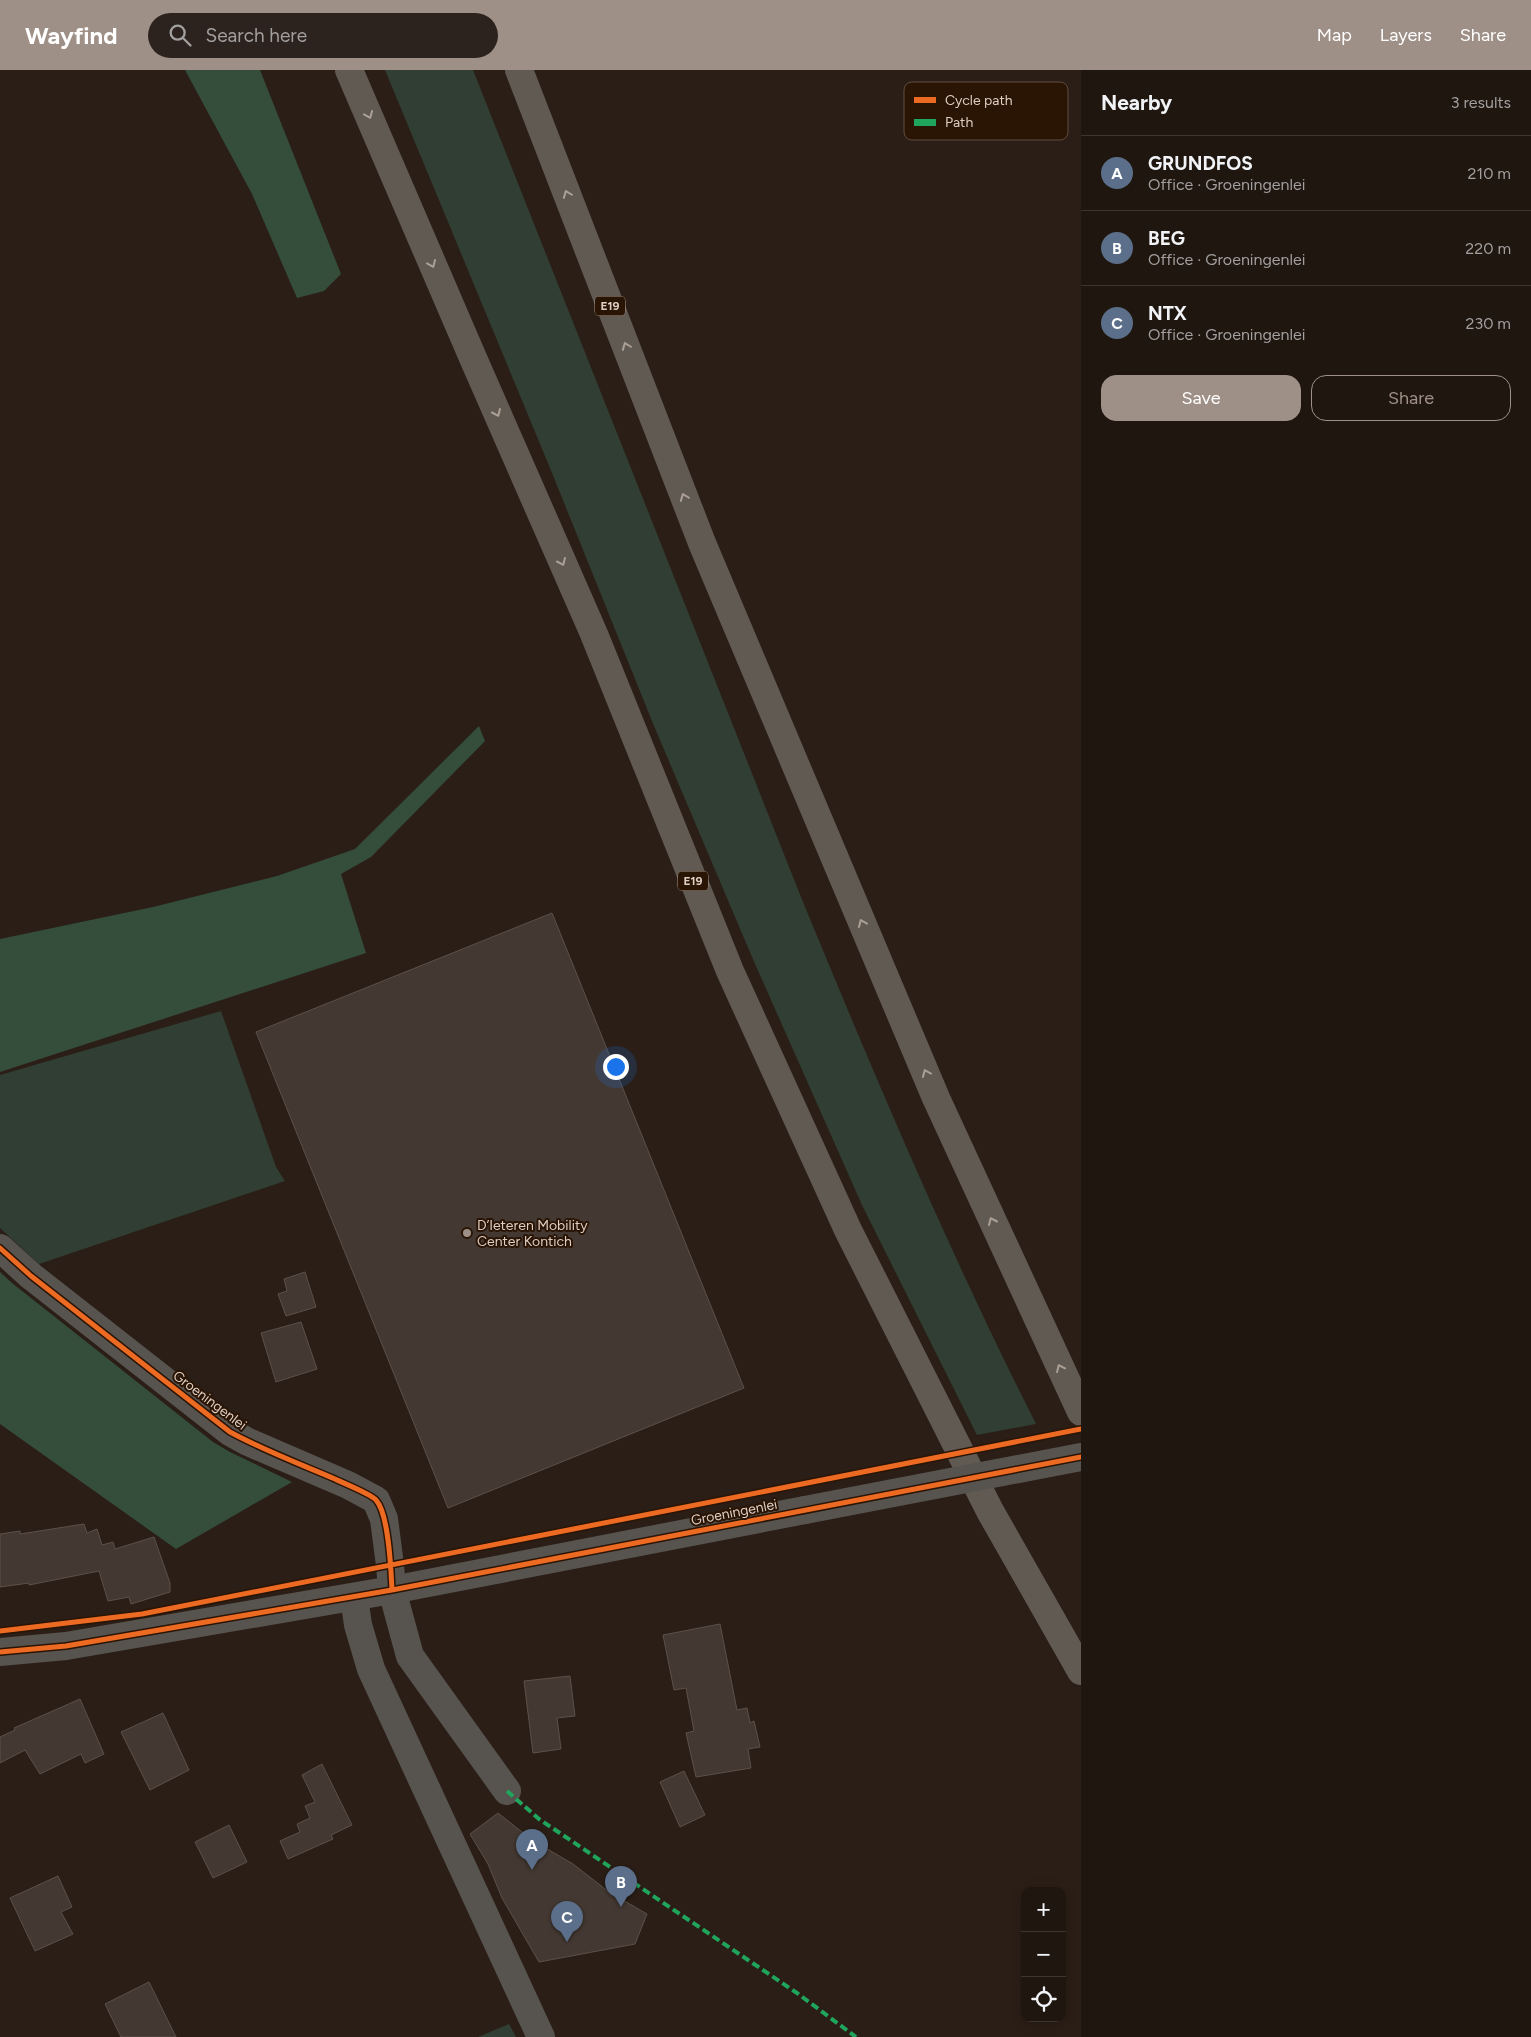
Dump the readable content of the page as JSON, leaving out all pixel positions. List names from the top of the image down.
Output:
{
  "streets": {
    "highway": ["E19"],
    "street": ["Groeningenlei"]
  },
  "places": ["D’Ieteren Mobility Center Kontich"],
  "legend": ["Cycle path", "Path"],
  "page": {
    "header": "Wayfind",
    "search": "Search here",
    "nav": ["Map", "Layers", "Share"],
    "heading": ["Nearby", "3 results"],
    "list": [
      {
        "mark": "A",
        "name": "GRUNDFOS",
        "note": "Office · Groeningenlei",
        "value": "210 m"
      },
      {
        "mark": "B",
        "name": "BEG",
        "note": "Office · Groeningenlei",
        "value": "220 m"
      },
      {
        "mark": "C",
        "name": "NTX",
        "note": "Office · Groeningenlei",
        "value": "230 m"
      }
    ],
    "buttons": ["Save", "Share"],
    "pins": ["A", "B", "C"],
    "map_buttons": ["+", "−"]
  }
}
